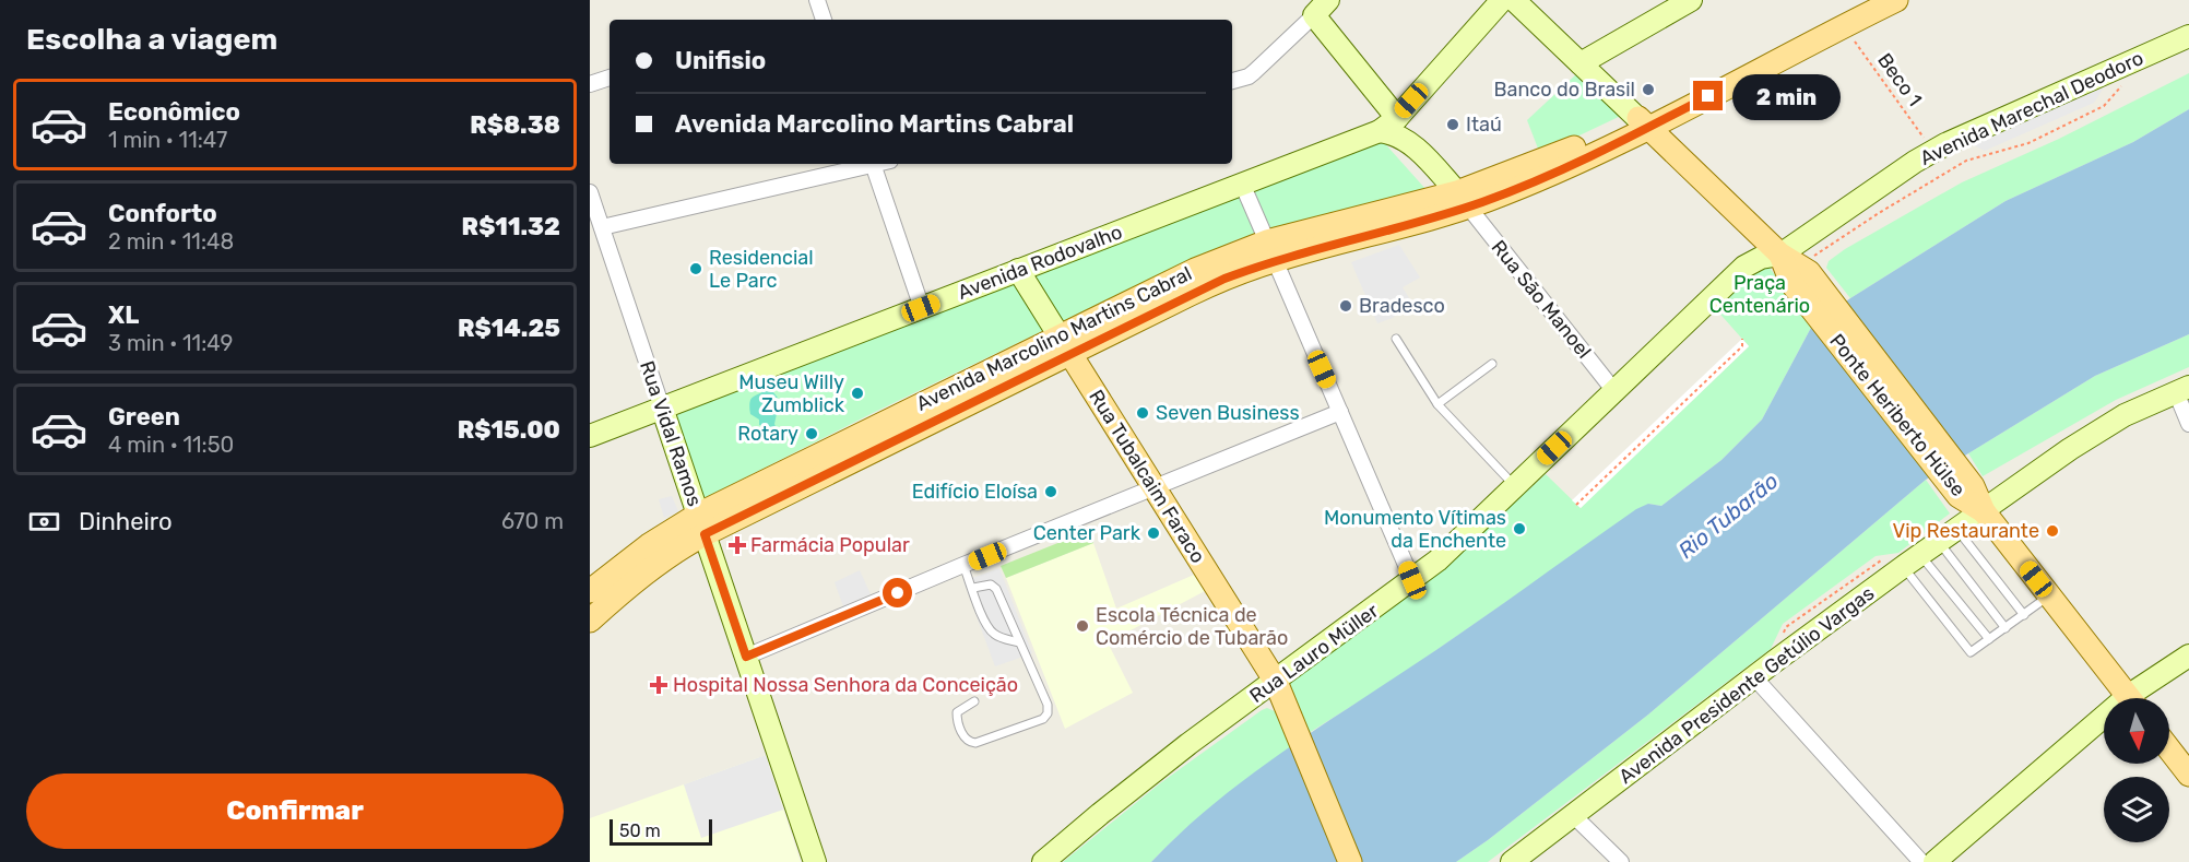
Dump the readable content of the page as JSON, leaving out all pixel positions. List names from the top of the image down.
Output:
{
  "streets": {
    "main road": [
      "Avenida Marechal Deodoro",
      "Avenida Rodovalho",
      "Rua São Manoel",
      "Avenida Marcolino Martins Cabral",
      "Rua Vidal Ramos",
      "Rua Tubalcaim Faraco",
      "Rua Lauro Müller",
      "Avenida Presidente Getúlio Vargas"
    ],
    "path": ["Beco 1"]
  },
  "crossings": [
    ["Beco 1", "Avenida Marechal Deodoro"],
    ["Beco 1", "Avenida Marcolino Martins Cabral"],
    ["Avenida Marechal Deodoro", "Rua Lauro Müller"],
    ["Avenida Rodovalho", "Rua São Manoel"],
    ["Avenida Rodovalho", "Rua Vidal Ramos"],
    ["Avenida Rodovalho", "Rua Tubalcaim Faraco"],
    ["Rua São Manoel", "Avenida Marcolino Martins Cabral"],
    ["Rua São Manoel", "Rua Lauro Müller"],
    ["Avenida Marcolino Martins Cabral", "Rua Vidal Ramos"],
    ["Avenida Marcolino Martins Cabral", "Rua Tubalcaim Faraco"],
    ["Rua Tubalcaim Faraco", "Rua Lauro Müller"]
  ],
  "water": ["Rio Tubarão"],
  "parks": ["Praça Centenário"],
  "places": {
    "other": [
      "Banco do Brasil",
      "Itaú",
      "Residencial Le Parc",
      "Bradesco",
      "Museu Willy Zumblick",
      "Seven Business",
      "Rotary",
      "Edifício Eloísa",
      "Monumento Vítimas da Enchente",
      "Vip Restaurante",
      "Center Park",
      "Escola Técnica de Comércio de Tubarão"
    ],
    "health": ["Farmácia Popular", "Hospital Nossa Senhora da Conceição"]
  },
  "scale_bar": "50 m",
  "north": "bottom",
  "page": {
    "heading": "Escolha a viagem",
    "banner": ["Unifisio", "Avenida Marcolino Martins Cabral"],
    "bubble": "2 min",
    "list": [
      {
        "name": "Econômico",
        "note": "1 min · 11:47",
        "value": "R$8.38"
      },
      {
        "name": "Conforto",
        "note": "2 min · 11:48",
        "value": "R$11.32"
      },
      {
        "name": "XL",
        "note": "3 min · 11:49",
        "value": "R$14.25"
      },
      {
        "name": "Green",
        "note": "4 min · 11:50",
        "value": "R$15.00"
      }
    ],
    "pay": ["Dinheiro", "670 m"],
    "buttons": "Confirmar",
    "scale": "50 m"
  }
}
